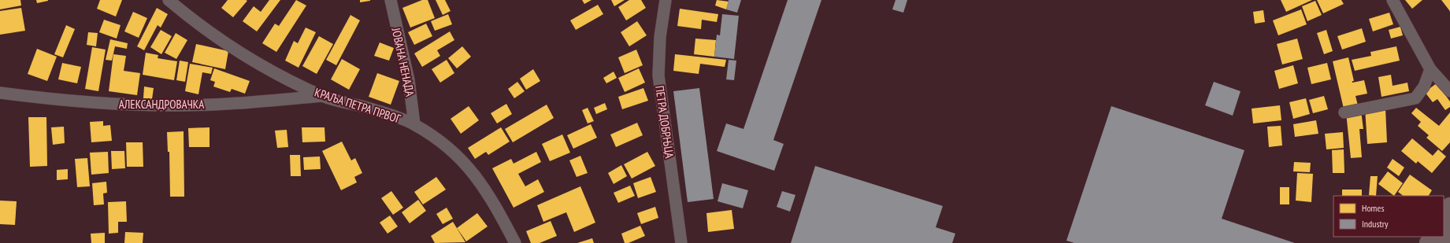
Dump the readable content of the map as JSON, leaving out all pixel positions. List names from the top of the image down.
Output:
{
  "streets": {
    "street": [
      "ЈОВАНА НЕНАДА",
      "АЛЕКСАНДРОВАЧКА",
      "КРАЉА ПЕТРА ПРВОГ",
      "ПЕТРА ДОБРЊЦА"
    ]
  },
  "crossings": [
    ["ЈОВАНА НЕНАДА", "КРАЉА ПЕТРА ПРВОГ"],
    ["АЛЕКСАНДРОВАЧКА", "КРАЉА ПЕТРА ПРВОГ"]
  ],
  "legend": ["Homes", "Industry"]
}
